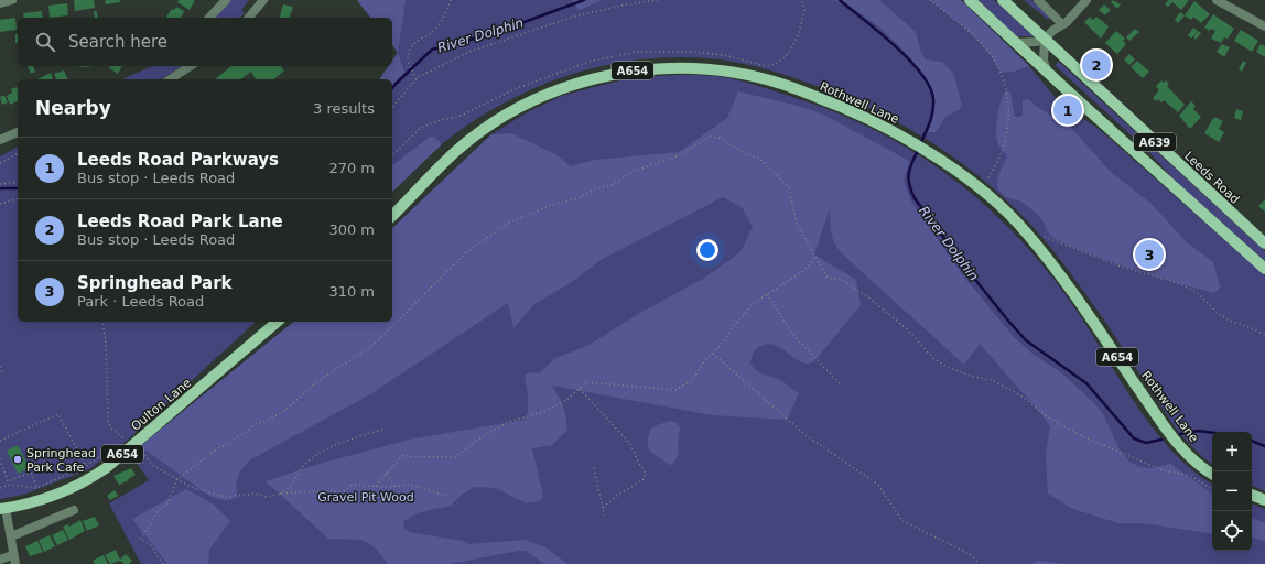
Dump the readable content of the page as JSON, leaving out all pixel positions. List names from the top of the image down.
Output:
{
  "streets": {
    "main road": [
      "A654",
      "Rothwell Lane",
      "A639",
      "Leeds Road",
      "Oulton Lane"
    ]
  },
  "water": ["River Dolphin"],
  "parks": ["Gravel Pit Wood"],
  "places": ["Springhead Park Cafe"],
  "page": {
    "search": "Search here",
    "pins": ["2", "1", "3"],
    "heading": ["Nearby", "3 results"],
    "list": [
      {
        "mark": "1",
        "name": "Leeds Road Parkways",
        "note": "Bus stop · Leeds Road",
        "value": "270 m"
      },
      {
        "mark": "2",
        "name": "Leeds Road Park Lane",
        "note": "Bus stop · Leeds Road",
        "value": "300 m"
      },
      {
        "mark": "3",
        "name": "Springhead Park",
        "note": "Park · Leeds Road",
        "value": "310 m"
      }
    ],
    "map_buttons": ["+", "−"]
  }
}
